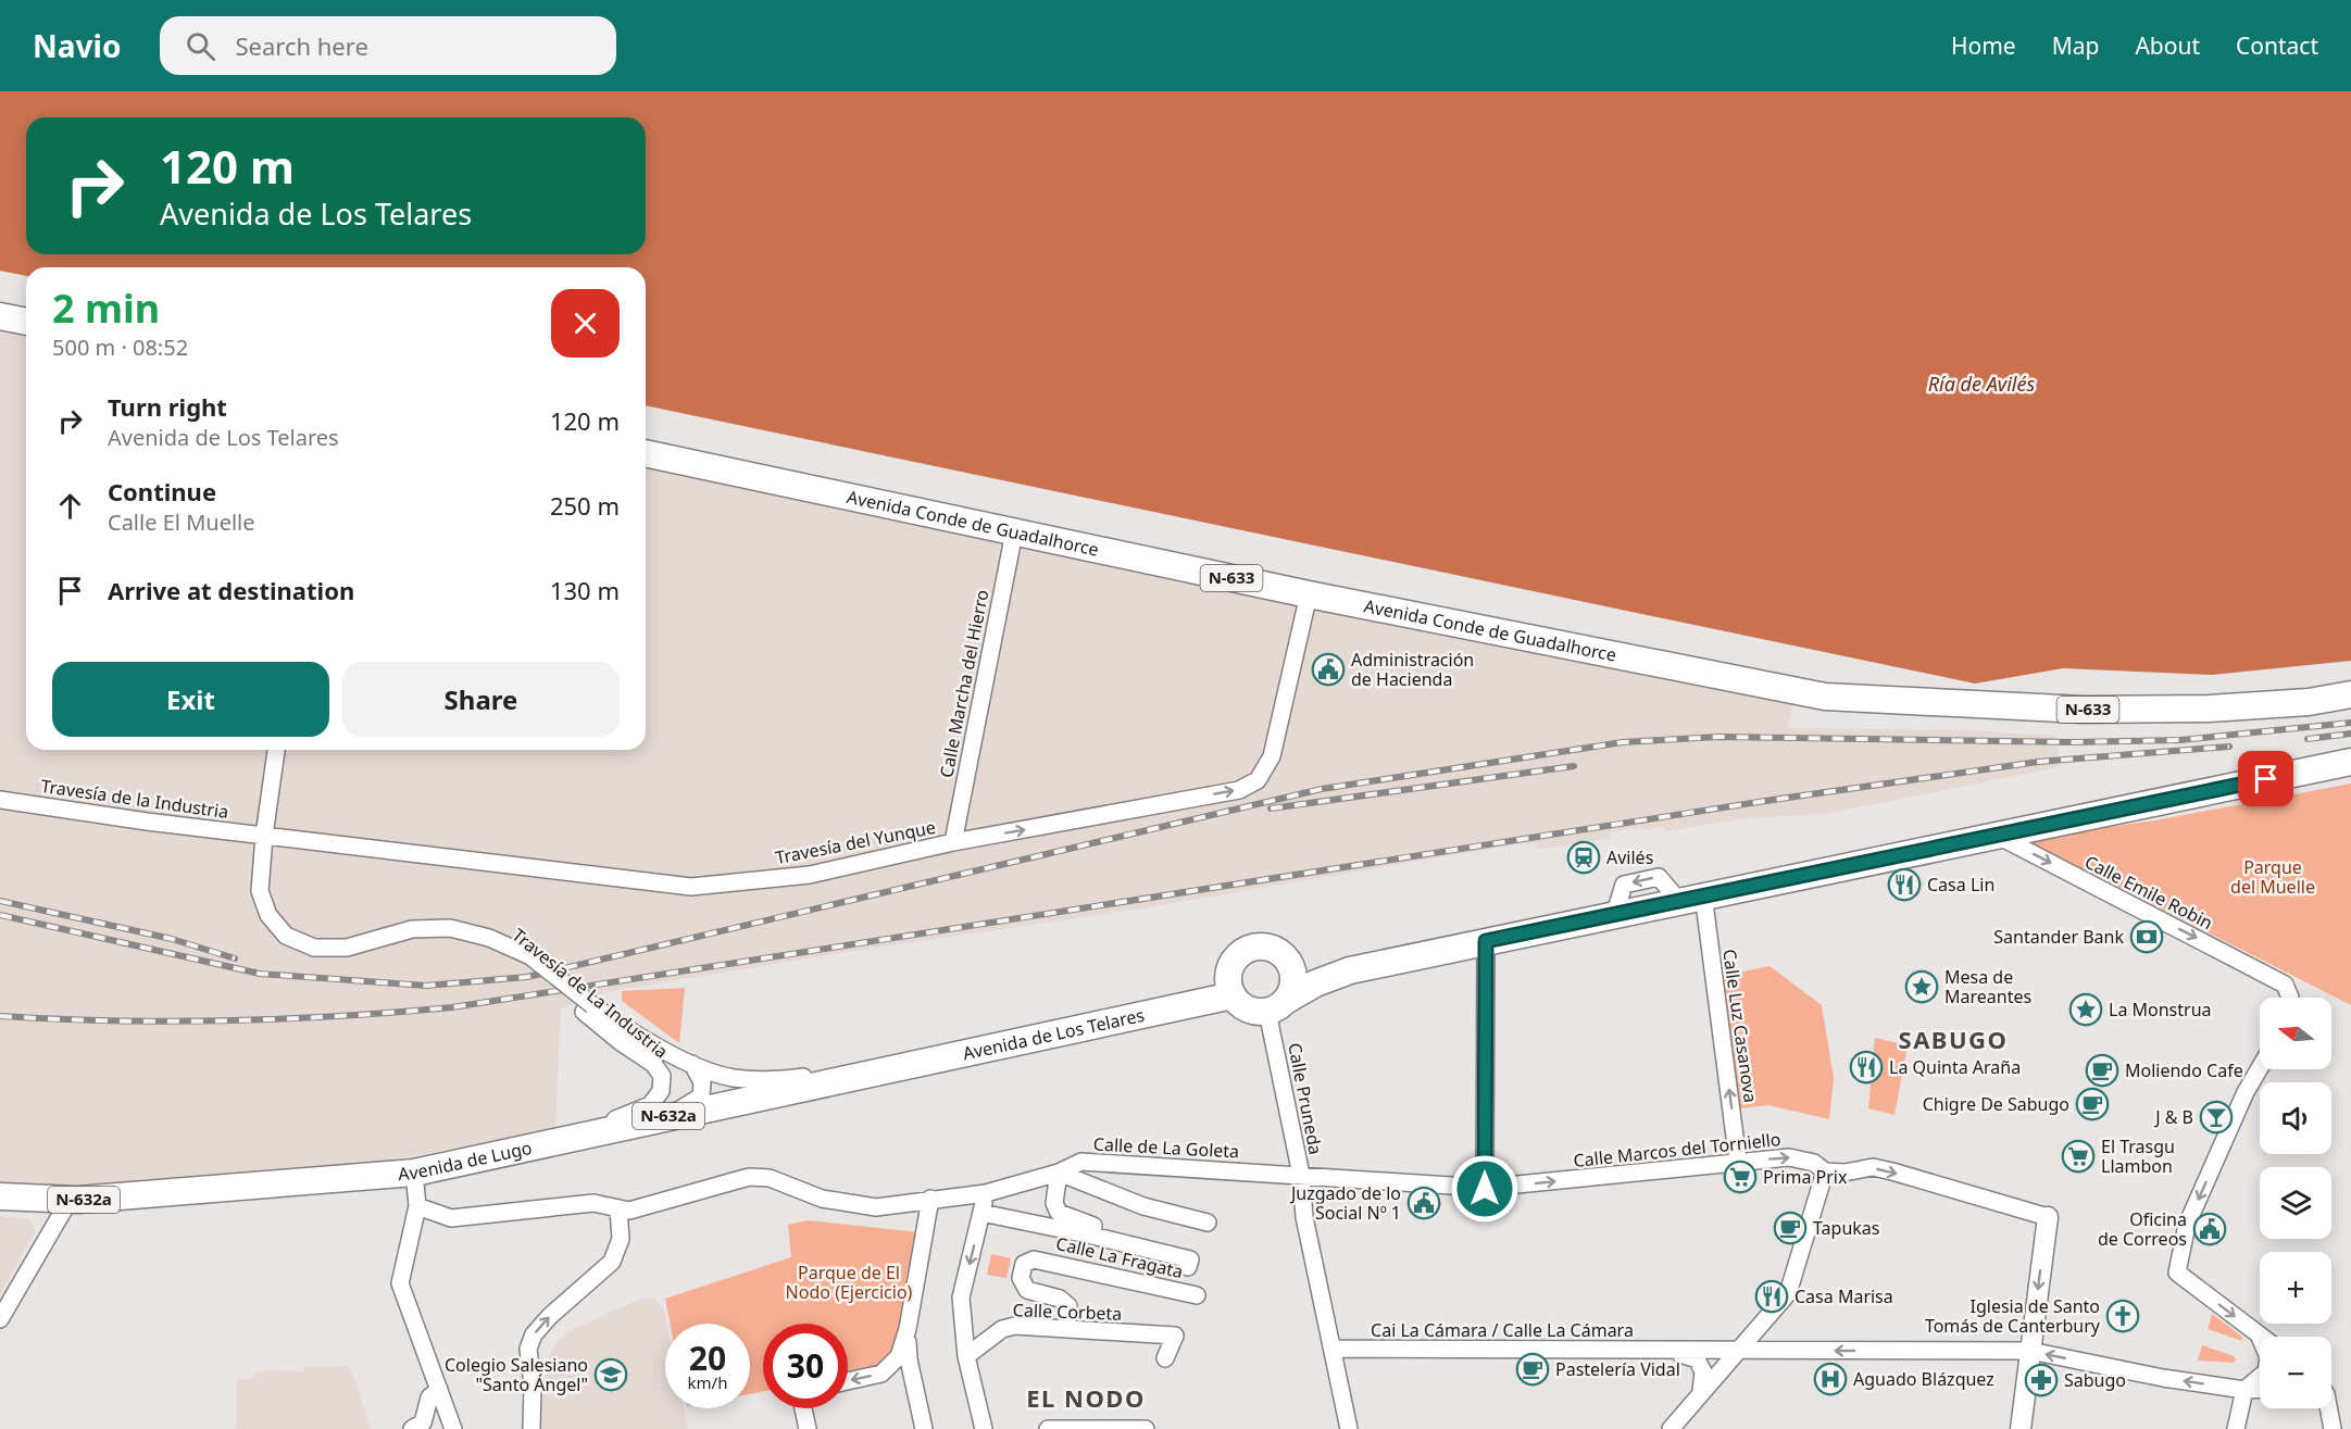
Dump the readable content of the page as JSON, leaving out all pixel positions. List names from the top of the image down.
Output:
{
  "streets": {
    "main road": [
      "Avenida Conde de Guadalhorce",
      "N-633",
      "Avenida de Los Telares",
      "N-632a",
      "Avenida de Lugo"
    ],
    "street": [
      "Calle Marcha del Hierro",
      "Travesía de la Industria",
      "Travesía del Yunque",
      "Calle Emile Robin",
      "Travesía de La Industria",
      "Calle Luz Casanova",
      "Calle Pruneda",
      "Calle de La Goleta",
      "Calle Marcos del Torniello",
      "Calle La Fragata",
      "Calle Corbeta",
      "Cai La Cámara / Calle La Cámara"
    ]
  },
  "crossings": [
    ["Avenida Conde de Guadalhorce", "Calle Marcha del Hierro"],
    ["Avenida Conde de Guadalhorce", "Travesía del Yunque"],
    ["Calle Marcha del Hierro", "Travesía del Yunque"],
    ["Travesía de la Industria", "Travesía del Yunque"],
    ["Travesía de la Industria", "Travesía de La Industria"],
    ["Travesía del Yunque", "Travesía de La Industria"],
    ["Calle Emile Robin", "N-632a"],
    ["Travesía de La Industria", "Avenida de Los Telares"],
    ["Travesía de La Industria", "Avenida de Lugo"],
    ["Calle Luz Casanova", "N-632a"],
    ["Calle Luz Casanova", "Calle Marcos del Torniello"],
    ["Avenida de Los Telares", "Calle Pruneda"],
    ["Avenida de Los Telares", "N-632a"],
    ["Avenida de Los Telares", "Avenida de Lugo"],
    ["Calle Pruneda", "N-632a"],
    ["Calle Pruneda", "Calle de La Goleta"],
    ["Calle Pruneda", "Calle Marcos del Torniello"],
    ["Calle Pruneda", "Cai La Cámara / Calle La Cámara"],
    ["Calle de La Goleta", "Calle Marcos del Torniello"],
    ["Calle La Fragata", "Calle Corbeta"]
  ],
  "one_way": [
    "Travesía del Yunque",
    "Calle Emile Robin",
    "Calle Luz Casanova",
    "Calle Marcos del Torniello",
    "Cai La Cámara / Calle La Cámara"
  ],
  "districts": ["SABUGO", "EL NODO"],
  "water": ["Ría de Avilés"],
  "parks": ["Parque del Muelle", "Parque de El Nodo (Ejercicio)"],
  "places": {
    "public building": ["Administración de Hacienda", "Juzgado de lo Social Nº 1", "Oficina de Correos"],
    "station": ["Avilés"],
    "restaurant": ["Casa Lin", "La Quinta Araña", "Casa Marisa"],
    "bank": ["Santander Bank"],
    "place": ["Mesa de Mareantes", "La Monstrua"],
    "cafe": [
      "Moliendo Cafe",
      "Chigre De Sabugo",
      "Tapukas",
      "Pastelería Vidal"
    ],
    "bar": ["J & B"],
    "supermarket": ["El Trasgu Llambon", "Prima Prix"],
    "church": ["Iglesia de Santo Tomás de Canterbury"],
    "school or university": ["Colegio Salesiano \"Santo Ángel\""],
    "hospital": ["Aguado Blázquez"],
    "pharmacy": ["Sabugo"]
  },
  "north": "left",
  "page": {
    "header": "Navio",
    "search": "Search here",
    "nav": [
      "Home",
      "Map",
      "About",
      "Contact"
    ],
    "turn": ["120 m", "Avenida de Los Telares"],
    "heading": ["2 min", "500 m · 08:52"],
    "list": [
      {
        "name": "Turn right",
        "note": "Avenida de Los Telares",
        "value": "120 m"
      },
      {
        "name": "Continue",
        "note": "Calle El Muelle",
        "value": "250 m"
      },
      {
        "name": "Arrive at destination",
        "value": "130 m"
      }
    ],
    "buttons": ["Exit", "Share"],
    "map_buttons": ["+", "−"],
    "speed": "20 km/h",
    "limit": "30"
  }
}
